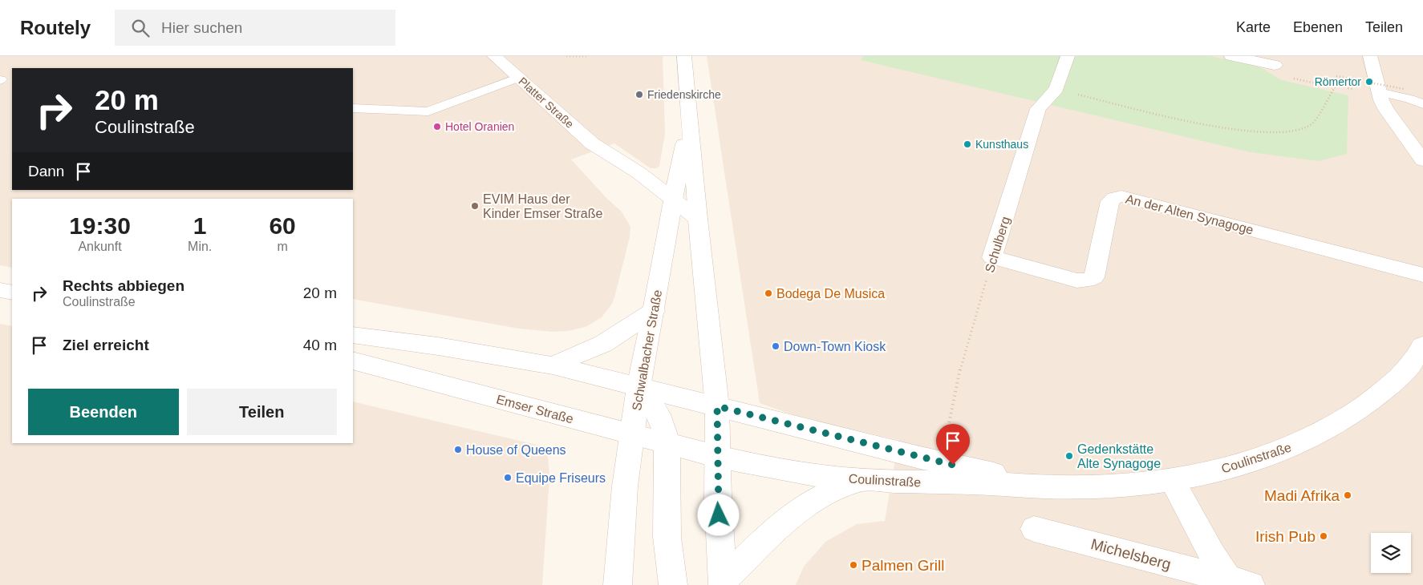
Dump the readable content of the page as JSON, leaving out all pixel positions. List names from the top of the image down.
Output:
{
  "streets": {
    "street": [
      "Platter Straße",
      "An der Alten Synagoge",
      "Schulberg",
      "Schwalbacher Straße",
      "Emser Straße",
      "Coulinstraße",
      "Michelsberg"
    ]
  },
  "crossings": [
    ["Platter Straße", "Schwalbacher Straße"],
    ["An der Alten Synagoge", "Schulberg"],
    ["Schwalbacher Straße", "Emser Straße"],
    ["Schwalbacher Straße", "Coulinstraße"],
    ["Emser Straße", "Coulinstraße"],
    ["Coulinstraße", "Michelsberg"]
  ],
  "places": [
    "Römertor",
    "Friedenskirche",
    "Hotel Oranien",
    "Kunsthaus",
    "EVIM Haus der Kinder Emser Straße",
    "Bodega De Musica",
    "Down-Town Kiosk",
    "House of Queens",
    "Gedenkstätte Alte Synagoge",
    "Equipe Friseurs",
    "Madi Afrika",
    "Irish Pub",
    "Palmen Grill"
  ],
  "page": {
    "header": "Routely",
    "search": "Hier suchen",
    "nav": ["Karte", "Ebenen", "Teilen"],
    "turn": ["20 m", "Coulinstraße"],
    "then": "Dann",
    "eta": [
      "19:30",
      "Ankunft",
      "1",
      "Min.",
      "60",
      "m"
    ],
    "list": [
      {
        "name": "Rechts abbiegen",
        "note": "Coulinstraße",
        "value": "20 m"
      },
      {
        "name": "Ziel erreicht",
        "value": "40 m"
      }
    ],
    "buttons": ["Beenden", "Teilen"]
  }
}
